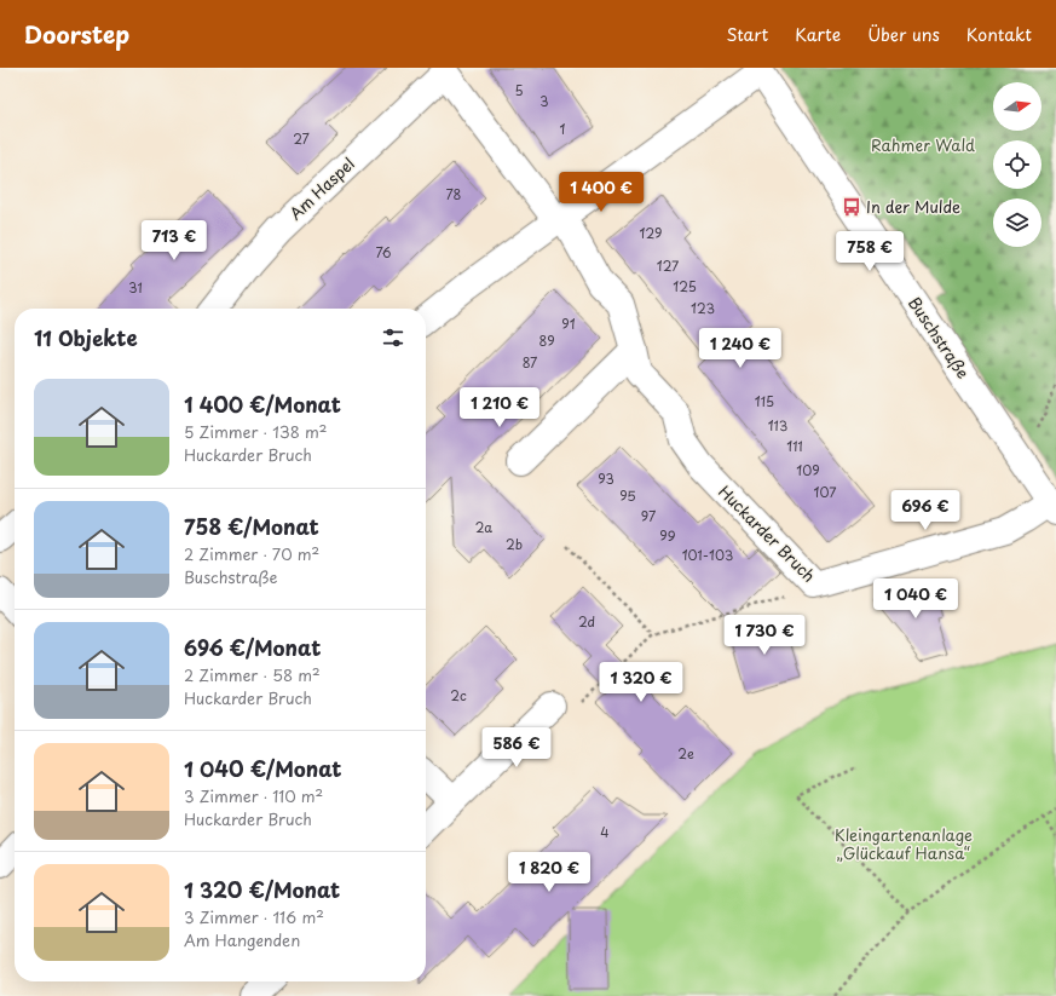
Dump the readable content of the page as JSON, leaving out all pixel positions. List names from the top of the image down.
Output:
{
  "streets": {
    "street": ["Am Haspel", "Buschstraße", "Huckarder Bruch"]
  },
  "crossings": [
    ["Am Haspel", "Huckarder Bruch"],
    ["Buschstraße", "Huckarder Bruch"]
  ],
  "parks": ["Rahmer Wald", "Kleingartenanlage „Glückauf Hansa“"],
  "places": {
    "bus stop": ["In der Mulde"]
  },
  "house_numbers": [
    "5",
    "3",
    "1",
    "27",
    "78",
    "129",
    "76",
    "127",
    "125",
    "31",
    "123",
    "91",
    "89",
    "87",
    "115",
    "113",
    "111",
    "109",
    "93",
    "107",
    "95",
    "97",
    "2a",
    "99",
    "2b",
    "101-103",
    "2d",
    "2c",
    "2e",
    "4"
  ],
  "north": "right",
  "page": {
    "header": "Doorstep",
    "nav": [
      "Start",
      "Karte",
      "Über uns",
      "Kontakt"
    ],
    "price": [
      "1 400 €",
      "713 €",
      "758 €",
      "1 240 €",
      "1 210 €",
      "696 €",
      "1 040 €",
      "1 730 €",
      "1 320 €",
      "586 €",
      "1 820 €"
    ],
    "heading": "11 Objekte",
    "list": [
      {
        "name": "1 400 €/Monat",
        "note": "5 Zimmer · 138 m² · Huckarder Bruch"
      },
      {
        "name": "758 €/Monat",
        "note": "2 Zimmer · 70 m² · Buschstraße"
      },
      {
        "name": "696 €/Monat",
        "note": "2 Zimmer · 58 m² · Huckarder Bruch"
      },
      {
        "name": "1 040 €/Monat",
        "note": "3 Zimmer · 110 m² · Huckarder Bruch"
      },
      {
        "name": "1 320 €/Monat",
        "note": "3 Zimmer · 116 m² · Am Hangenden"
      }
    ]
  }
}
